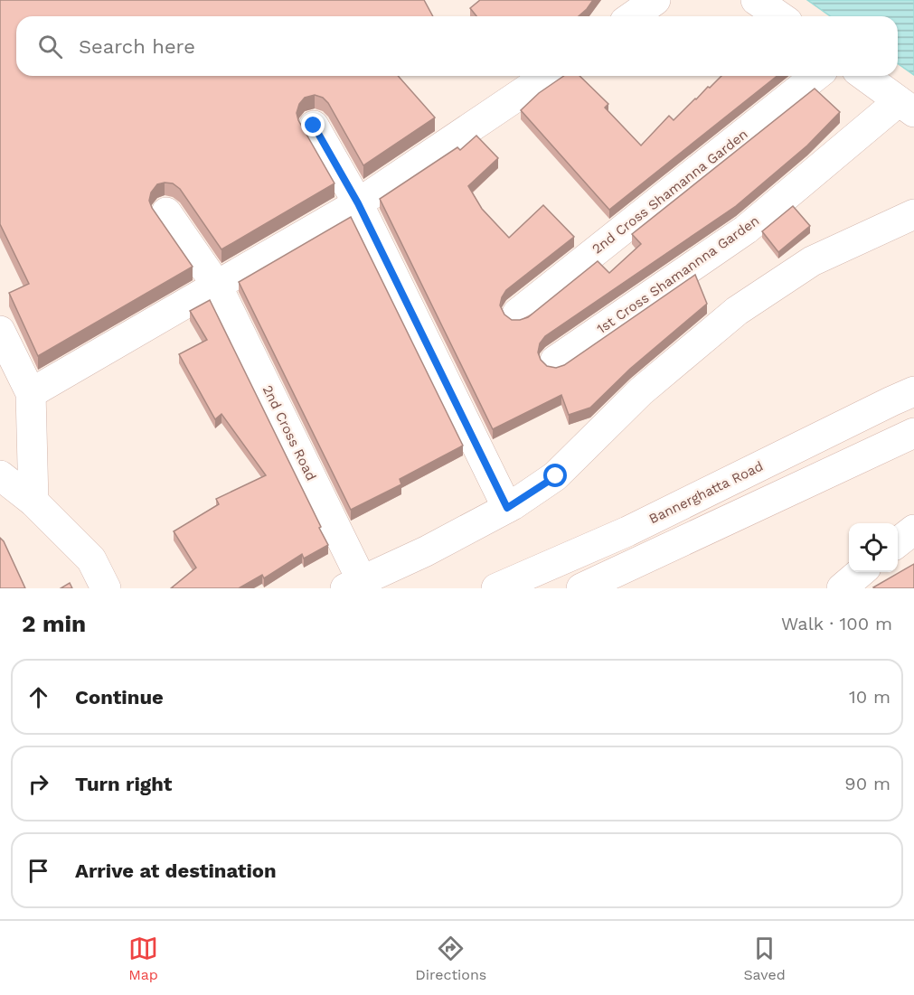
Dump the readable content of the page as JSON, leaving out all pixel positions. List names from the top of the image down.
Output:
{
  "streets": {
    "street": [
      "2nd Cross Shamanna Garden",
      "1st Cross Shamannna Garden",
      "2nd Cross Road",
      "Bannerghatta Road"
    ]
  },
  "page": {
    "search": "Search here",
    "heading": ["2 min", "Walk · 100 m"],
    "list": [
      ["Continue", "10 m"],
      ["Turn right", "90 m"],
      "Arrive at destination"
    ],
    "nav": ["Map", "Directions", "Saved"]
  }
}
